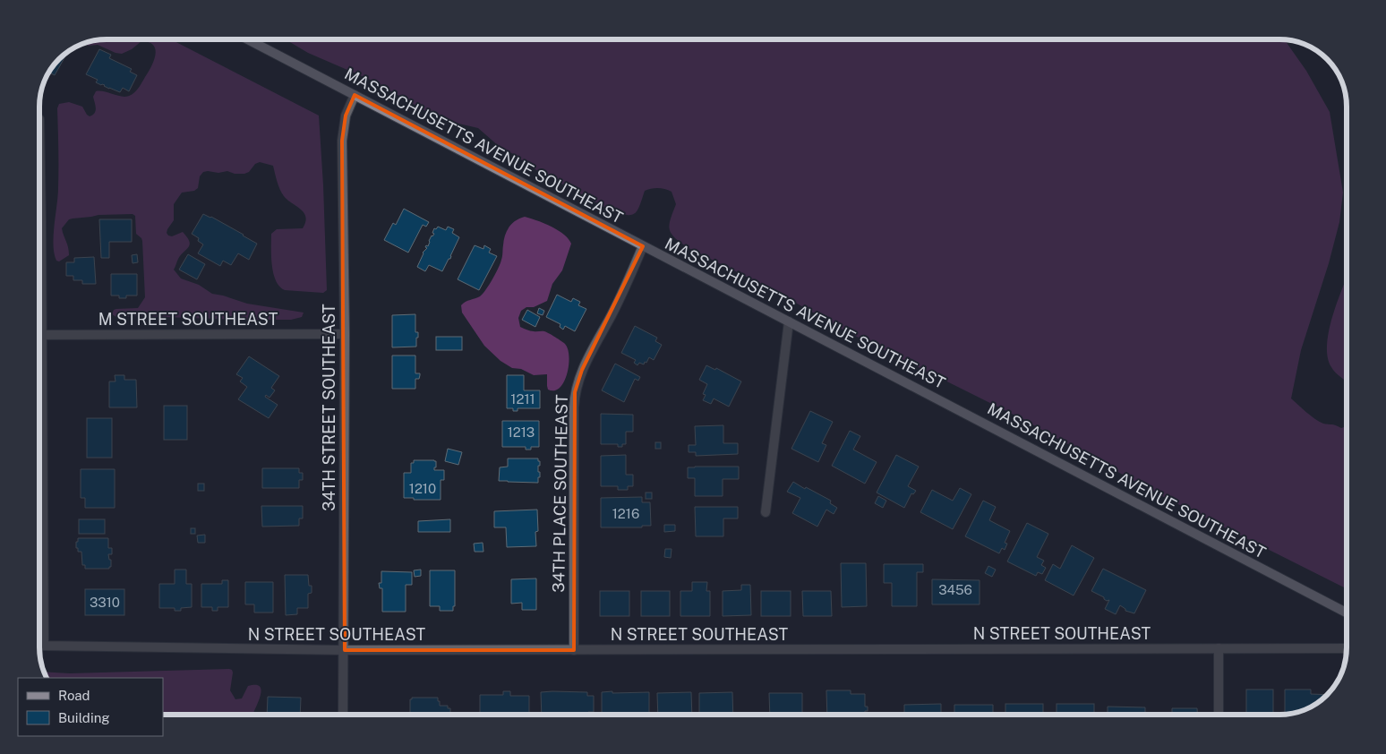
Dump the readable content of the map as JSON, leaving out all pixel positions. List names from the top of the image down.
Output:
{
  "streets": {
    "street": [
      "MASSACHUSETTS AVENUE SOUTHEAST",
      "M STREET SOUTHEAST",
      "34TH STREET SOUTHEAST",
      "34TH PLACE SOUTHEAST",
      "N STREET SOUTHEAST"
    ]
  },
  "crossings": [
    ["MASSACHUSETTS AVENUE SOUTHEAST", "34TH STREET SOUTHEAST"],
    ["MASSACHUSETTS AVENUE SOUTHEAST", "34TH PLACE SOUTHEAST"],
    ["M STREET SOUTHEAST", "34TH STREET SOUTHEAST"],
    ["M STREET SOUTHEAST", "N STREET SOUTHEAST"],
    ["34TH STREET SOUTHEAST", "N STREET SOUTHEAST"],
    ["34TH PLACE SOUTHEAST", "N STREET SOUTHEAST"]
  ],
  "house_numbers": [
    "1211",
    "1213",
    "1210",
    "1216",
    "3456",
    "3310"
  ],
  "legend": ["Road", "Building"]
}
